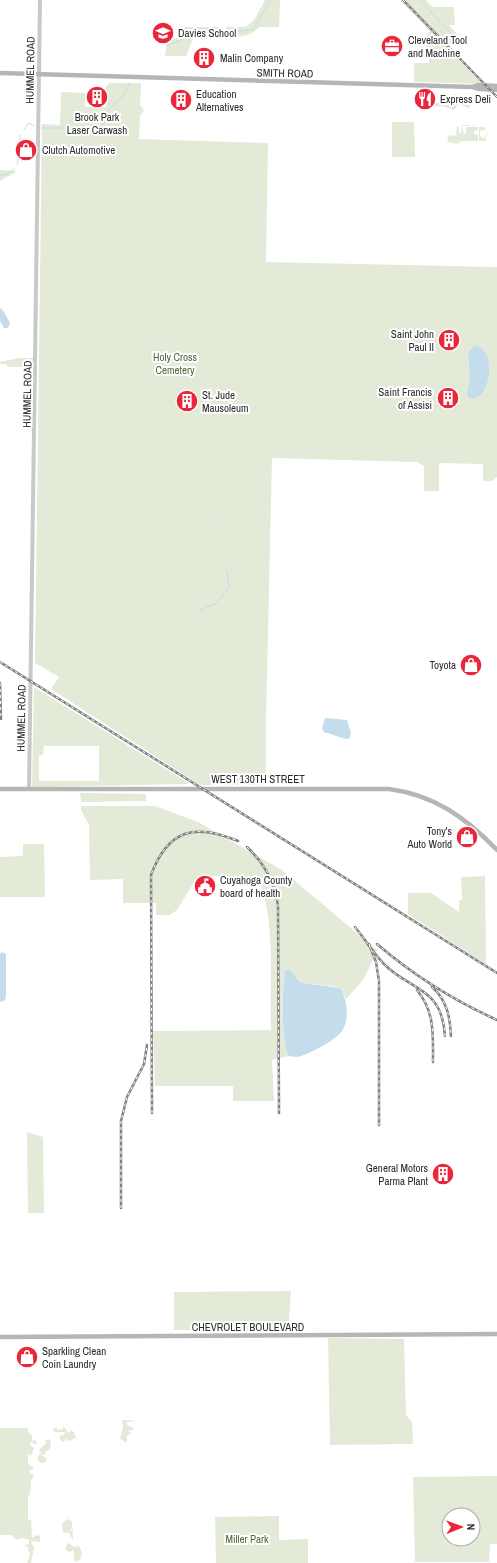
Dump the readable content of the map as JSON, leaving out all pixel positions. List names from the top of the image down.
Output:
{
  "streets": {
    "main road": ["SMITH ROAD", "WEST 130TH STREET", "CHEVROLET BOULEVARD"],
    "street": ["HUMMEL ROAD"]
  },
  "crossings": [
    ["HUMMEL ROAD", "SMITH ROAD"],
    ["HUMMEL ROAD", "WEST 130TH STREET"]
  ],
  "parks": ["Holy Cross Cemetery", "Miller Park"],
  "places": {
    "school or university": ["Davies School"],
    "office": ["Cleveland Tool and Machine"],
    "building": [
      "Malin Company",
      "Brook Park Laser Carwash",
      "Education Alternatives",
      "Saint John Paul II",
      "Saint Francis of Assisi",
      "St. Jude Mausoleum",
      "General Motors Parma Plant"
    ],
    "restaurant": ["Express Deli"],
    "shop": [
      "Clutch Automotive",
      "Toyota",
      "Tony's Auto World",
      "Sparkling Clean Coin Laundry"
    ],
    "public building": ["Cuyahoga County board of health"]
  },
  "north": "right"
}
